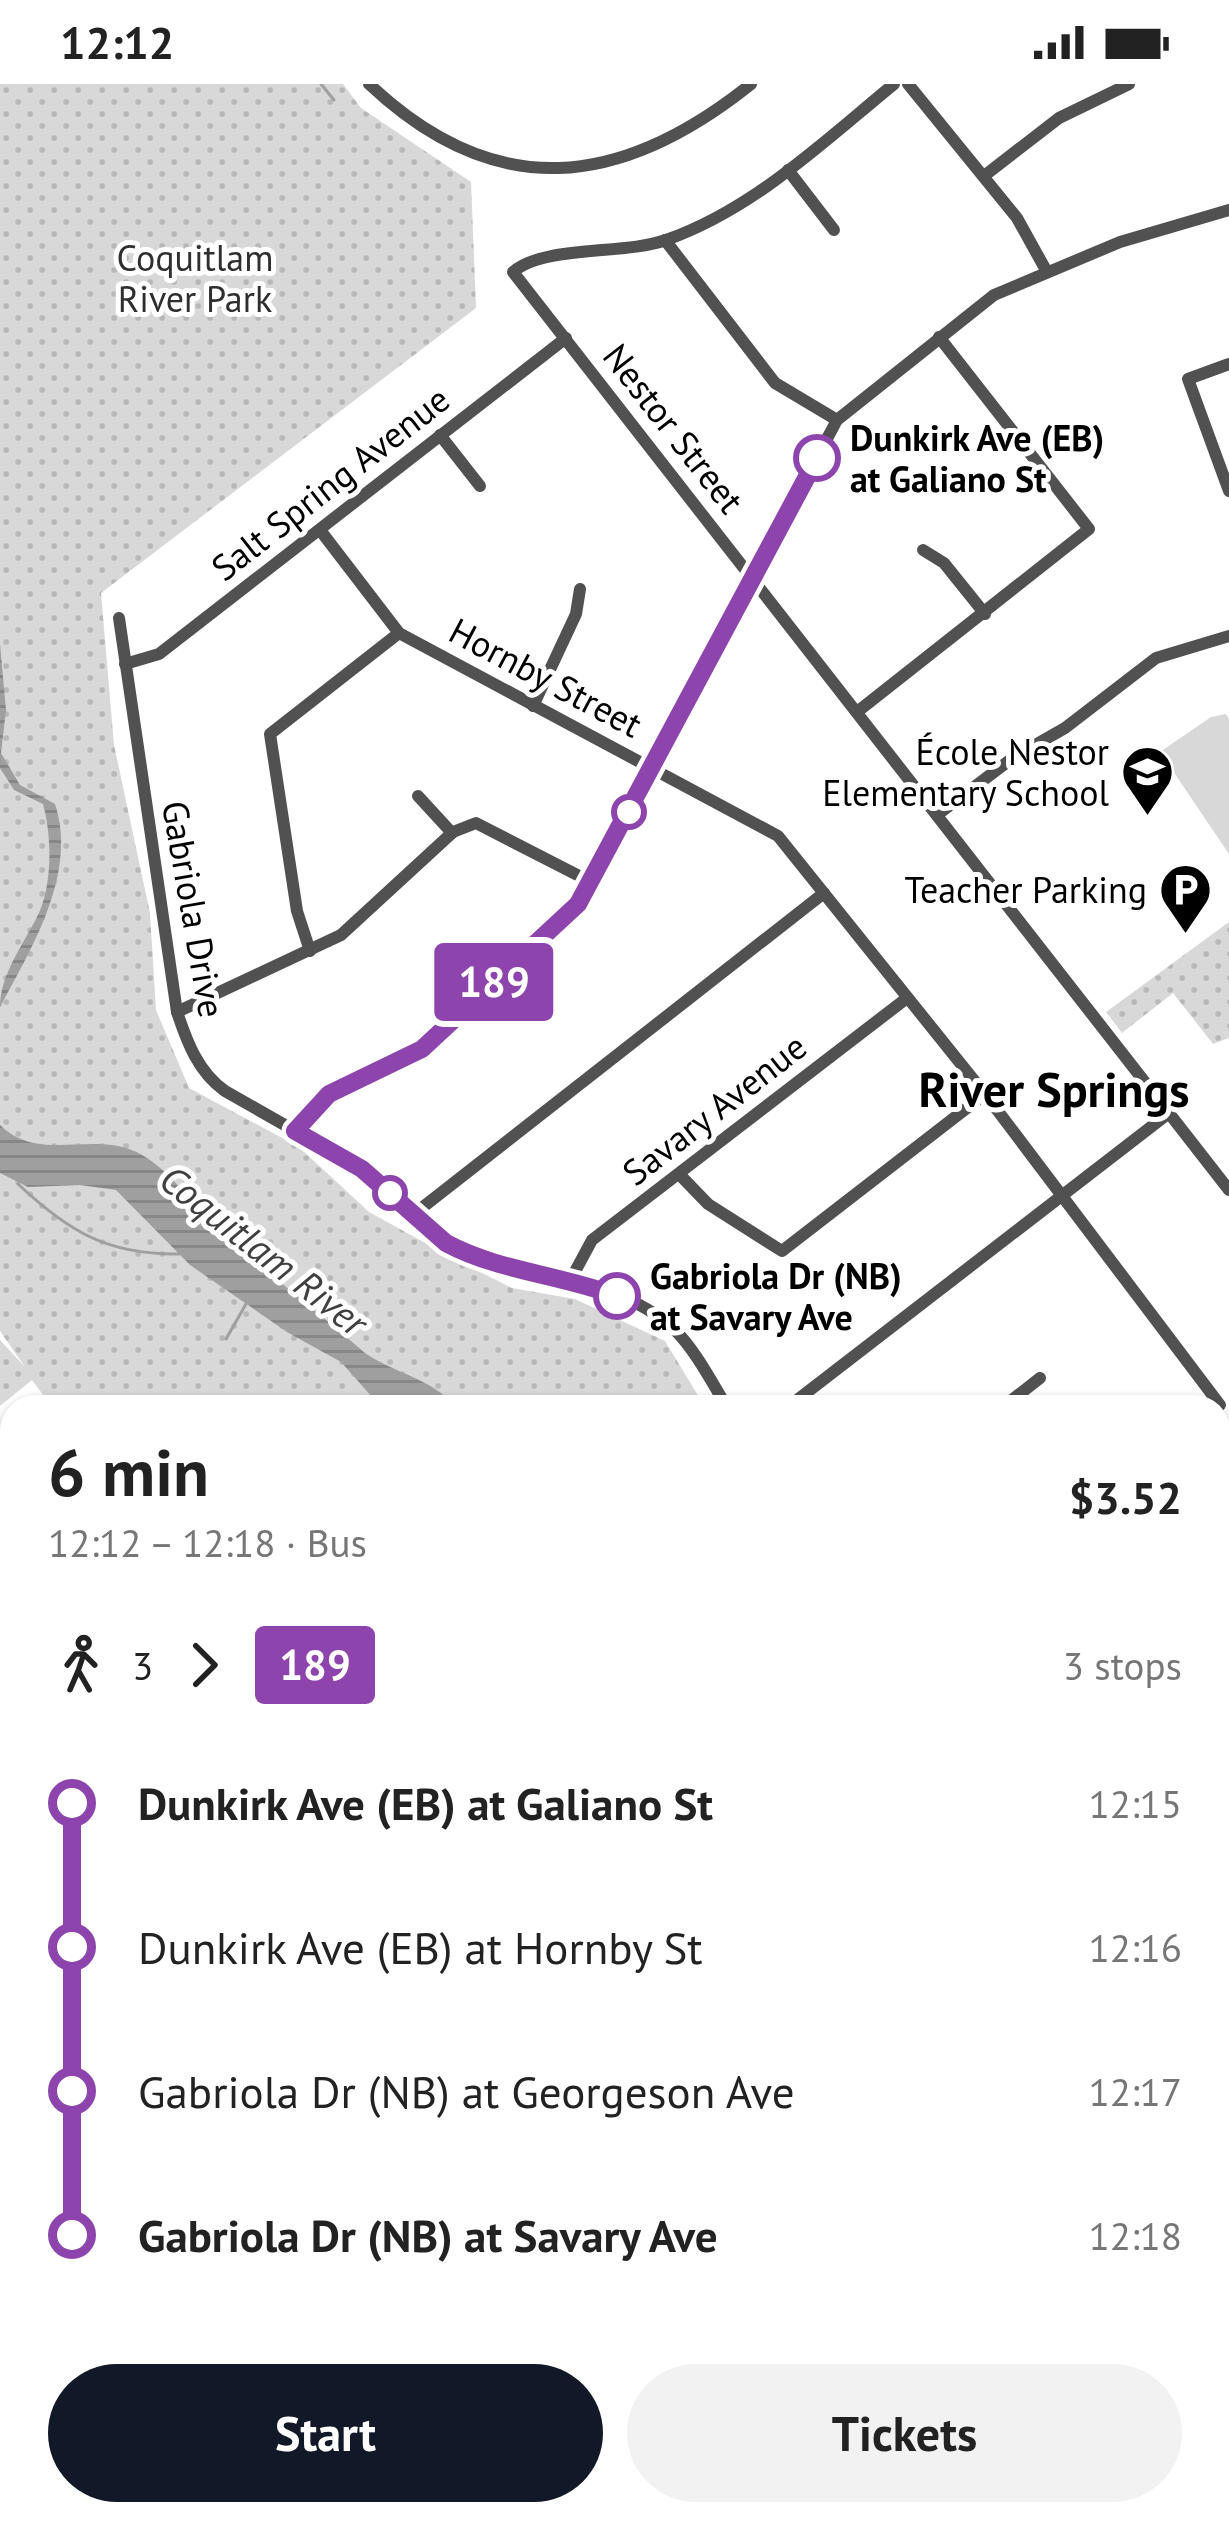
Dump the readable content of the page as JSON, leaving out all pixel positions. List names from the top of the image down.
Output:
{
  "streets": {
    "street": [
      "Nestor Street",
      "Salt Spring Avenue",
      "Hornby Street",
      "Gabriola Drive",
      "Savary Avenue"
    ]
  },
  "crossings": [
    ["Nestor Street", "Salt Spring Avenue"],
    ["Salt Spring Avenue", "Hornby Street"],
    ["Salt Spring Avenue", "Gabriola Drive"],
    ["Hornby Street", "Savary Avenue"],
    ["Gabriola Drive", "Savary Avenue"]
  ],
  "districts": ["River Springs"],
  "water": ["Coquitlam River"],
  "parks": ["Coquitlam River Park"],
  "places": {
    "other": ["Dunkirk Ave (EB) at Galiano St", "Gabriola Dr (NB) at Savary Ave"],
    "school or university": ["École Nestor Elementary School"],
    "parking": ["Teacher Parking"]
  },
  "lines": ["bus line 189"],
  "page": {
    "status": "12:12",
    "on_map": "189",
    "heading": ["6 min", "12:12 – 12:18 · Bus", "$3.52"],
    "legs": ["3", "189", "3 stops"],
    "list": [
      {
        "name": "Dunkirk Ave (EB) at Galiano St",
        "value": "12:15"
      },
      {
        "name": "Dunkirk Ave (EB) at Hornby St",
        "value": "12:16"
      },
      {
        "name": "Gabriola Dr (NB) at Georgeson Ave",
        "value": "12:17"
      },
      {
        "name": "Gabriola Dr (NB) at Savary Ave",
        "value": "12:18"
      }
    ],
    "buttons": ["Start", "Tickets"]
  }
}
